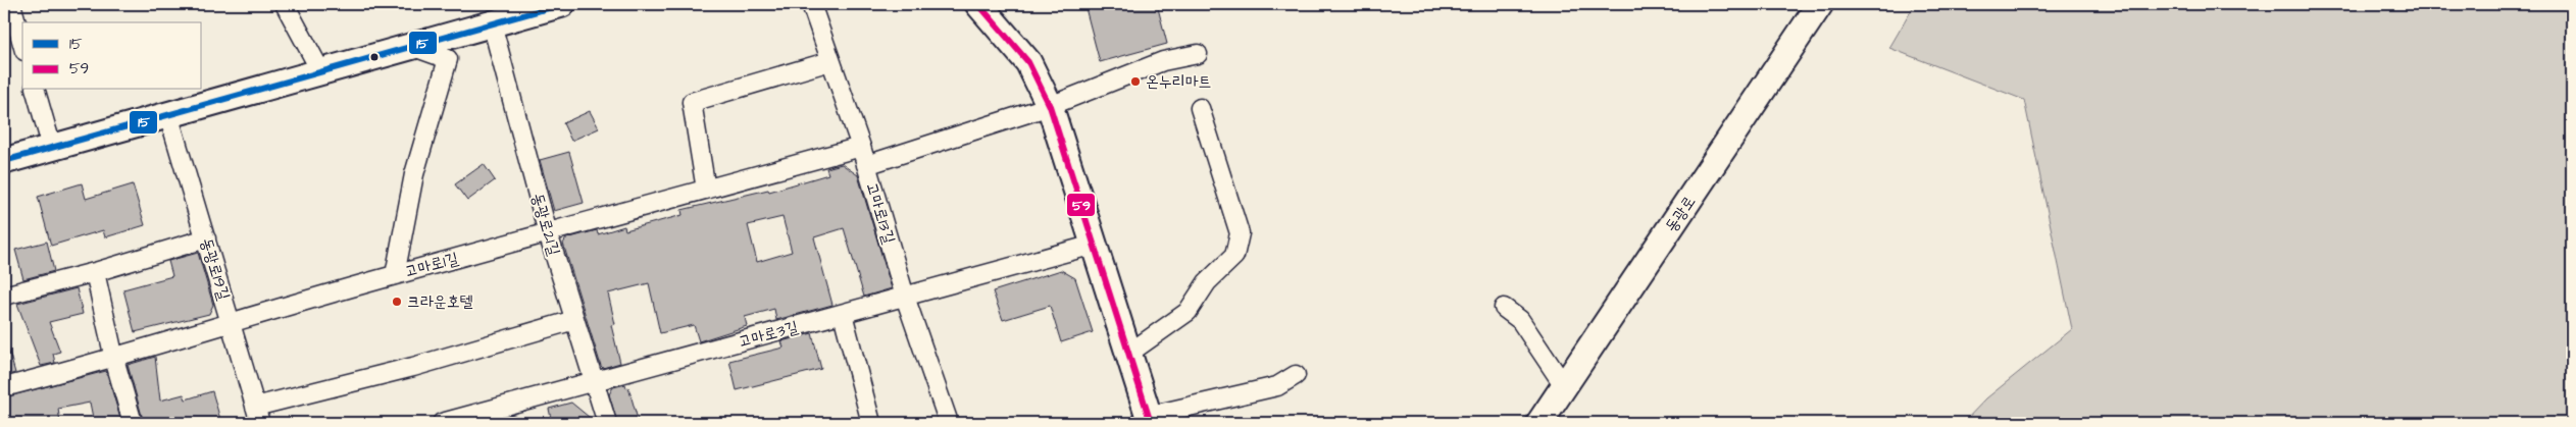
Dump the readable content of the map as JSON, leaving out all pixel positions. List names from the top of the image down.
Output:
{
  "streets": {
    "main road": ["동광로"],
    "street": [
      "고마로13길",
      "동광로21길",
      "고마로1길",
      "동광로19길",
      "고마로3길"
    ]
  },
  "crossings": [
    ["고마로13길", "고마로1길"],
    ["고마로13길", "고마로3길"],
    ["동광로21길", "고마로1길"],
    ["동광로21길", "고마로3길"],
    ["고마로1길", "동광로19길"]
  ],
  "places": ["온누리마트", "크라운호텔"],
  "lines": ["transit line 15", "transit line 59"],
  "legend": ["15", "59"]
}
